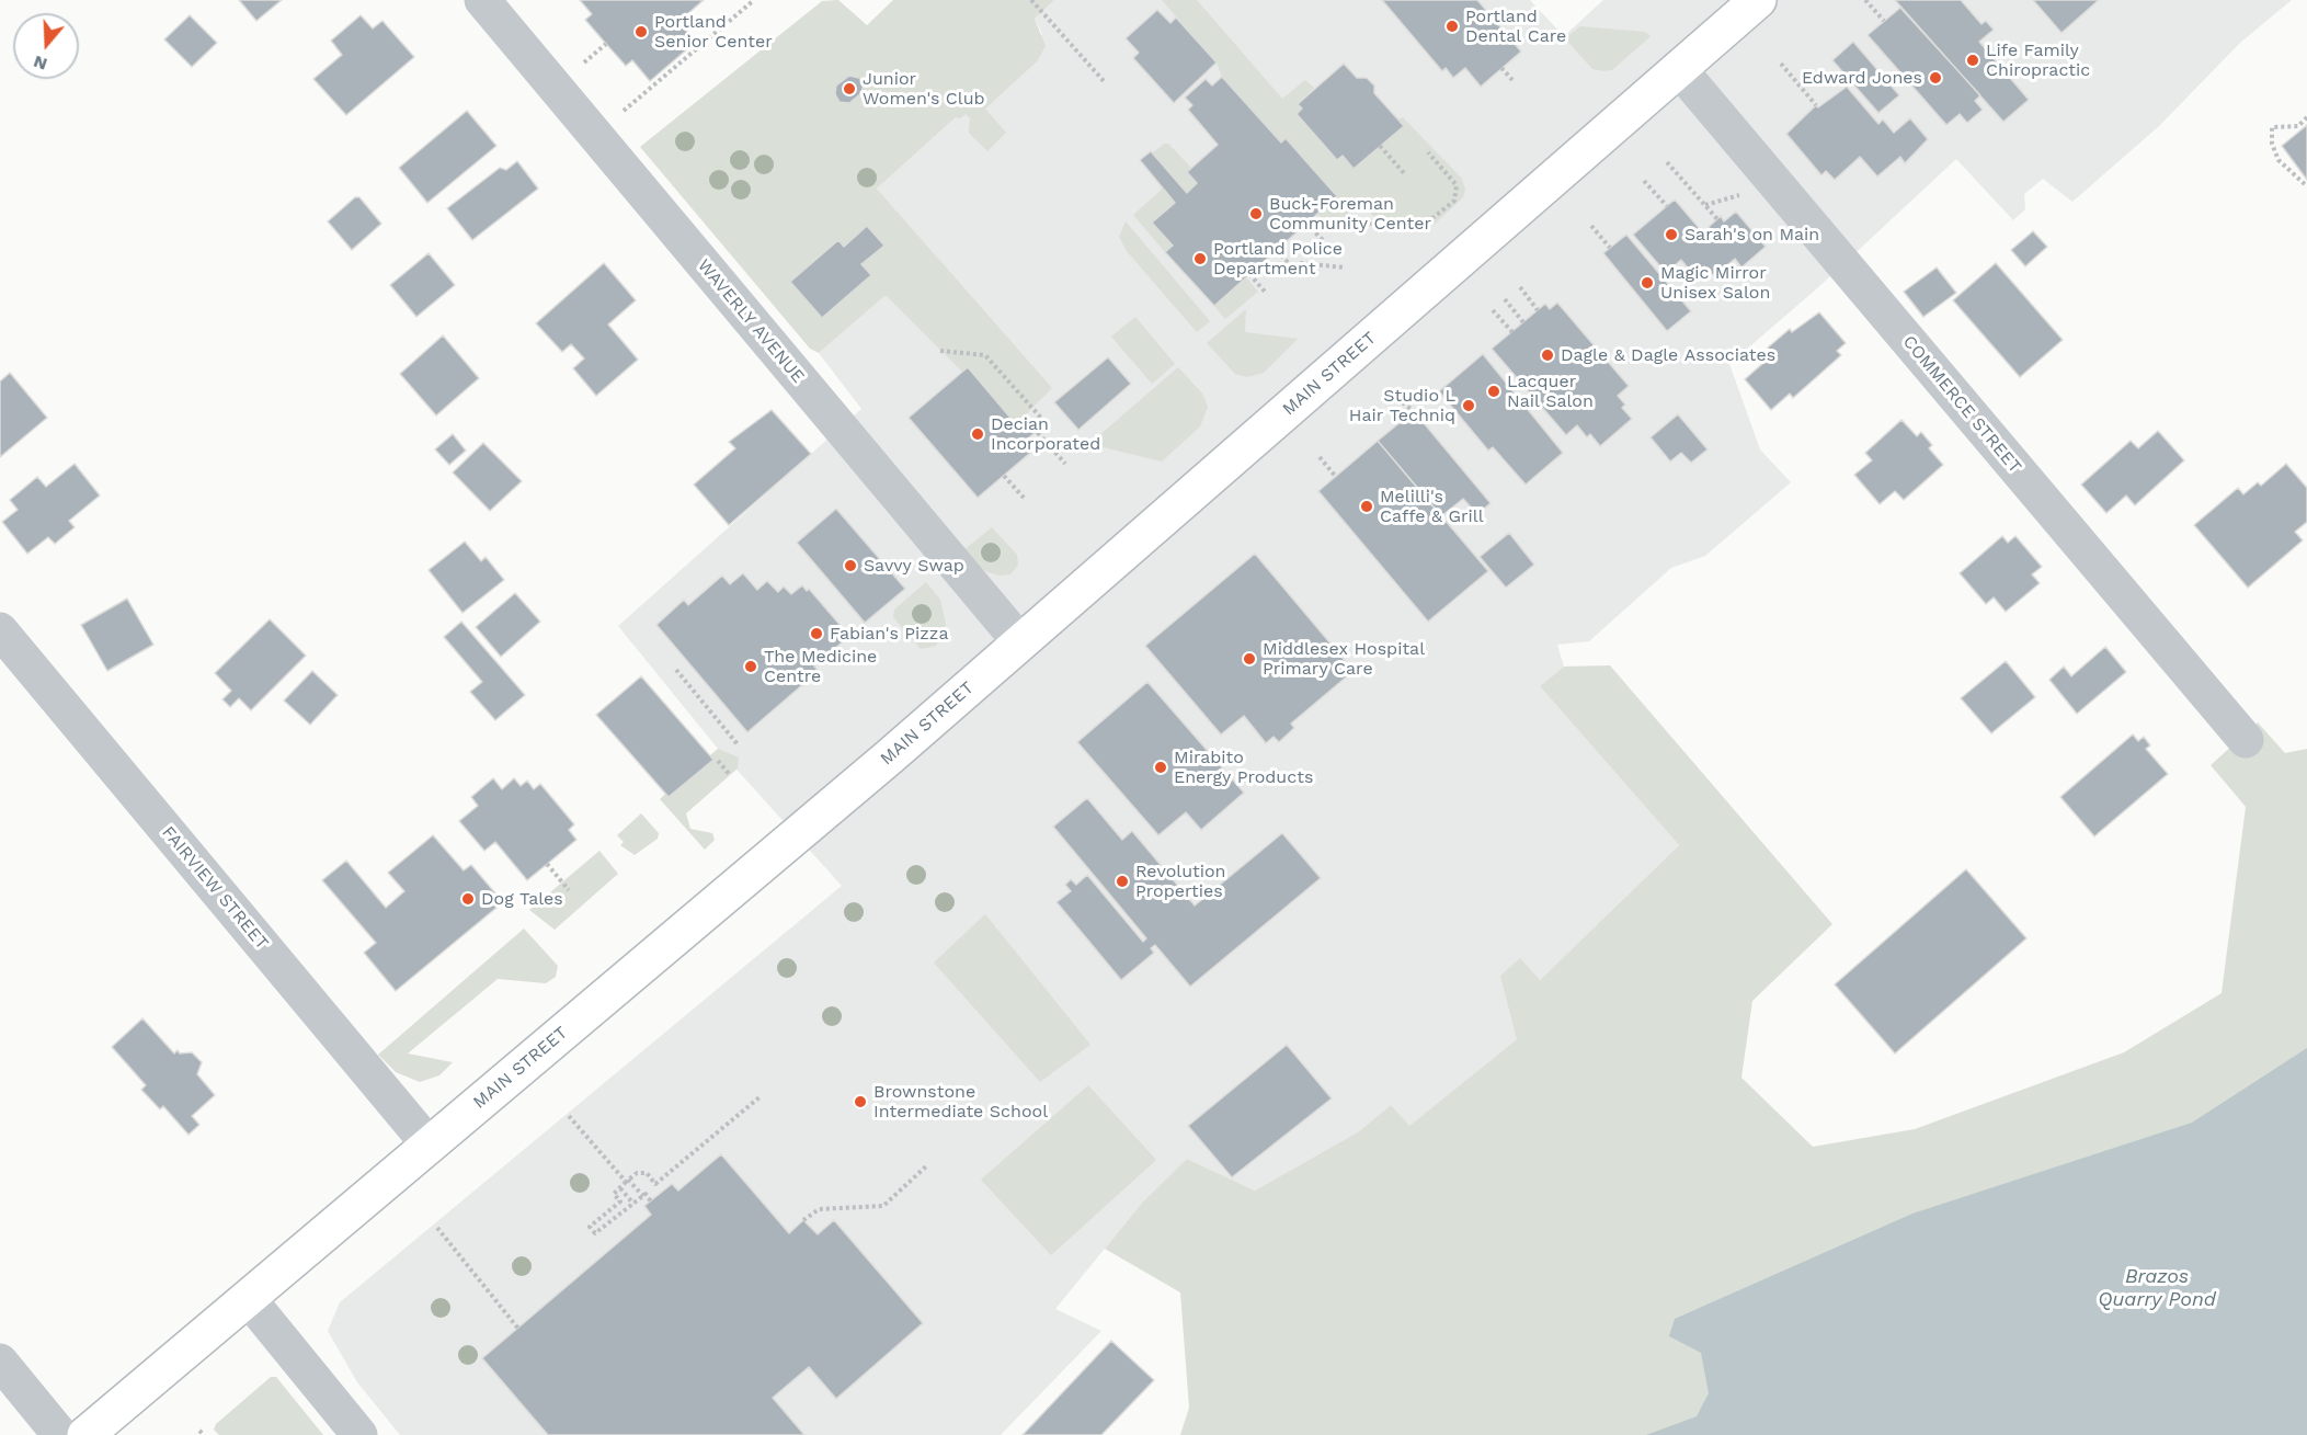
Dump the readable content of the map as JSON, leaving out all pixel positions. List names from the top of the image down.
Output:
{
  "streets": {
    "main road": ["MAIN STREET"],
    "street": ["WAVERLY AVENUE", "COMMERCE STREET", "FAIRVIEW STREET"]
  },
  "crossings": [
    ["WAVERLY AVENUE", "MAIN STREET"],
    ["MAIN STREET", "COMMERCE STREET"],
    ["MAIN STREET", "FAIRVIEW STREET"]
  ],
  "water": ["Brazos Quarry Pond"],
  "places": [
    "Portland Dental Care",
    "Portland Senior Center",
    "Life Family Chiropractic",
    "Edward Jones",
    "Junior Women's Club",
    "Buck-Foreman Community Center",
    "Sarah's on Main",
    "Portland Police Department",
    "Magic Mirror Unisex Salon",
    "Dagle & Dagle Associates",
    "Lacquer Nail Salon",
    "Studio L Hair Techniq",
    "Decian Incorporated",
    "Melilli's Caffe & Grill",
    "Savvy Swap",
    "Fabian's Pizza",
    "Middlesex Hospital Primary Care",
    "The Medicine Centre",
    "Mirabito Energy Products",
    "Revolution Properties",
    "Dog Tales",
    "Brownstone Intermediate School"
  ],
  "north": "bottom"
}
